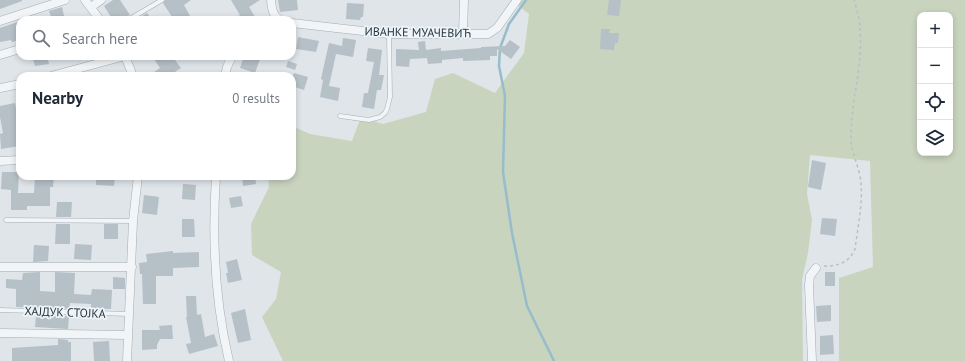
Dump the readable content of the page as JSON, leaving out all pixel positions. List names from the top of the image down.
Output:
{
  "streets": {
    "street": ["ИВАНКЕ МУАЧЕВИЋ"],
    "lane": ["ХАЈДУК СТОЈКА"]
  },
  "page": {
    "map_buttons": ["+", "−"],
    "search": "Search here",
    "heading": ["Nearby", "0 results"]
  }
}
